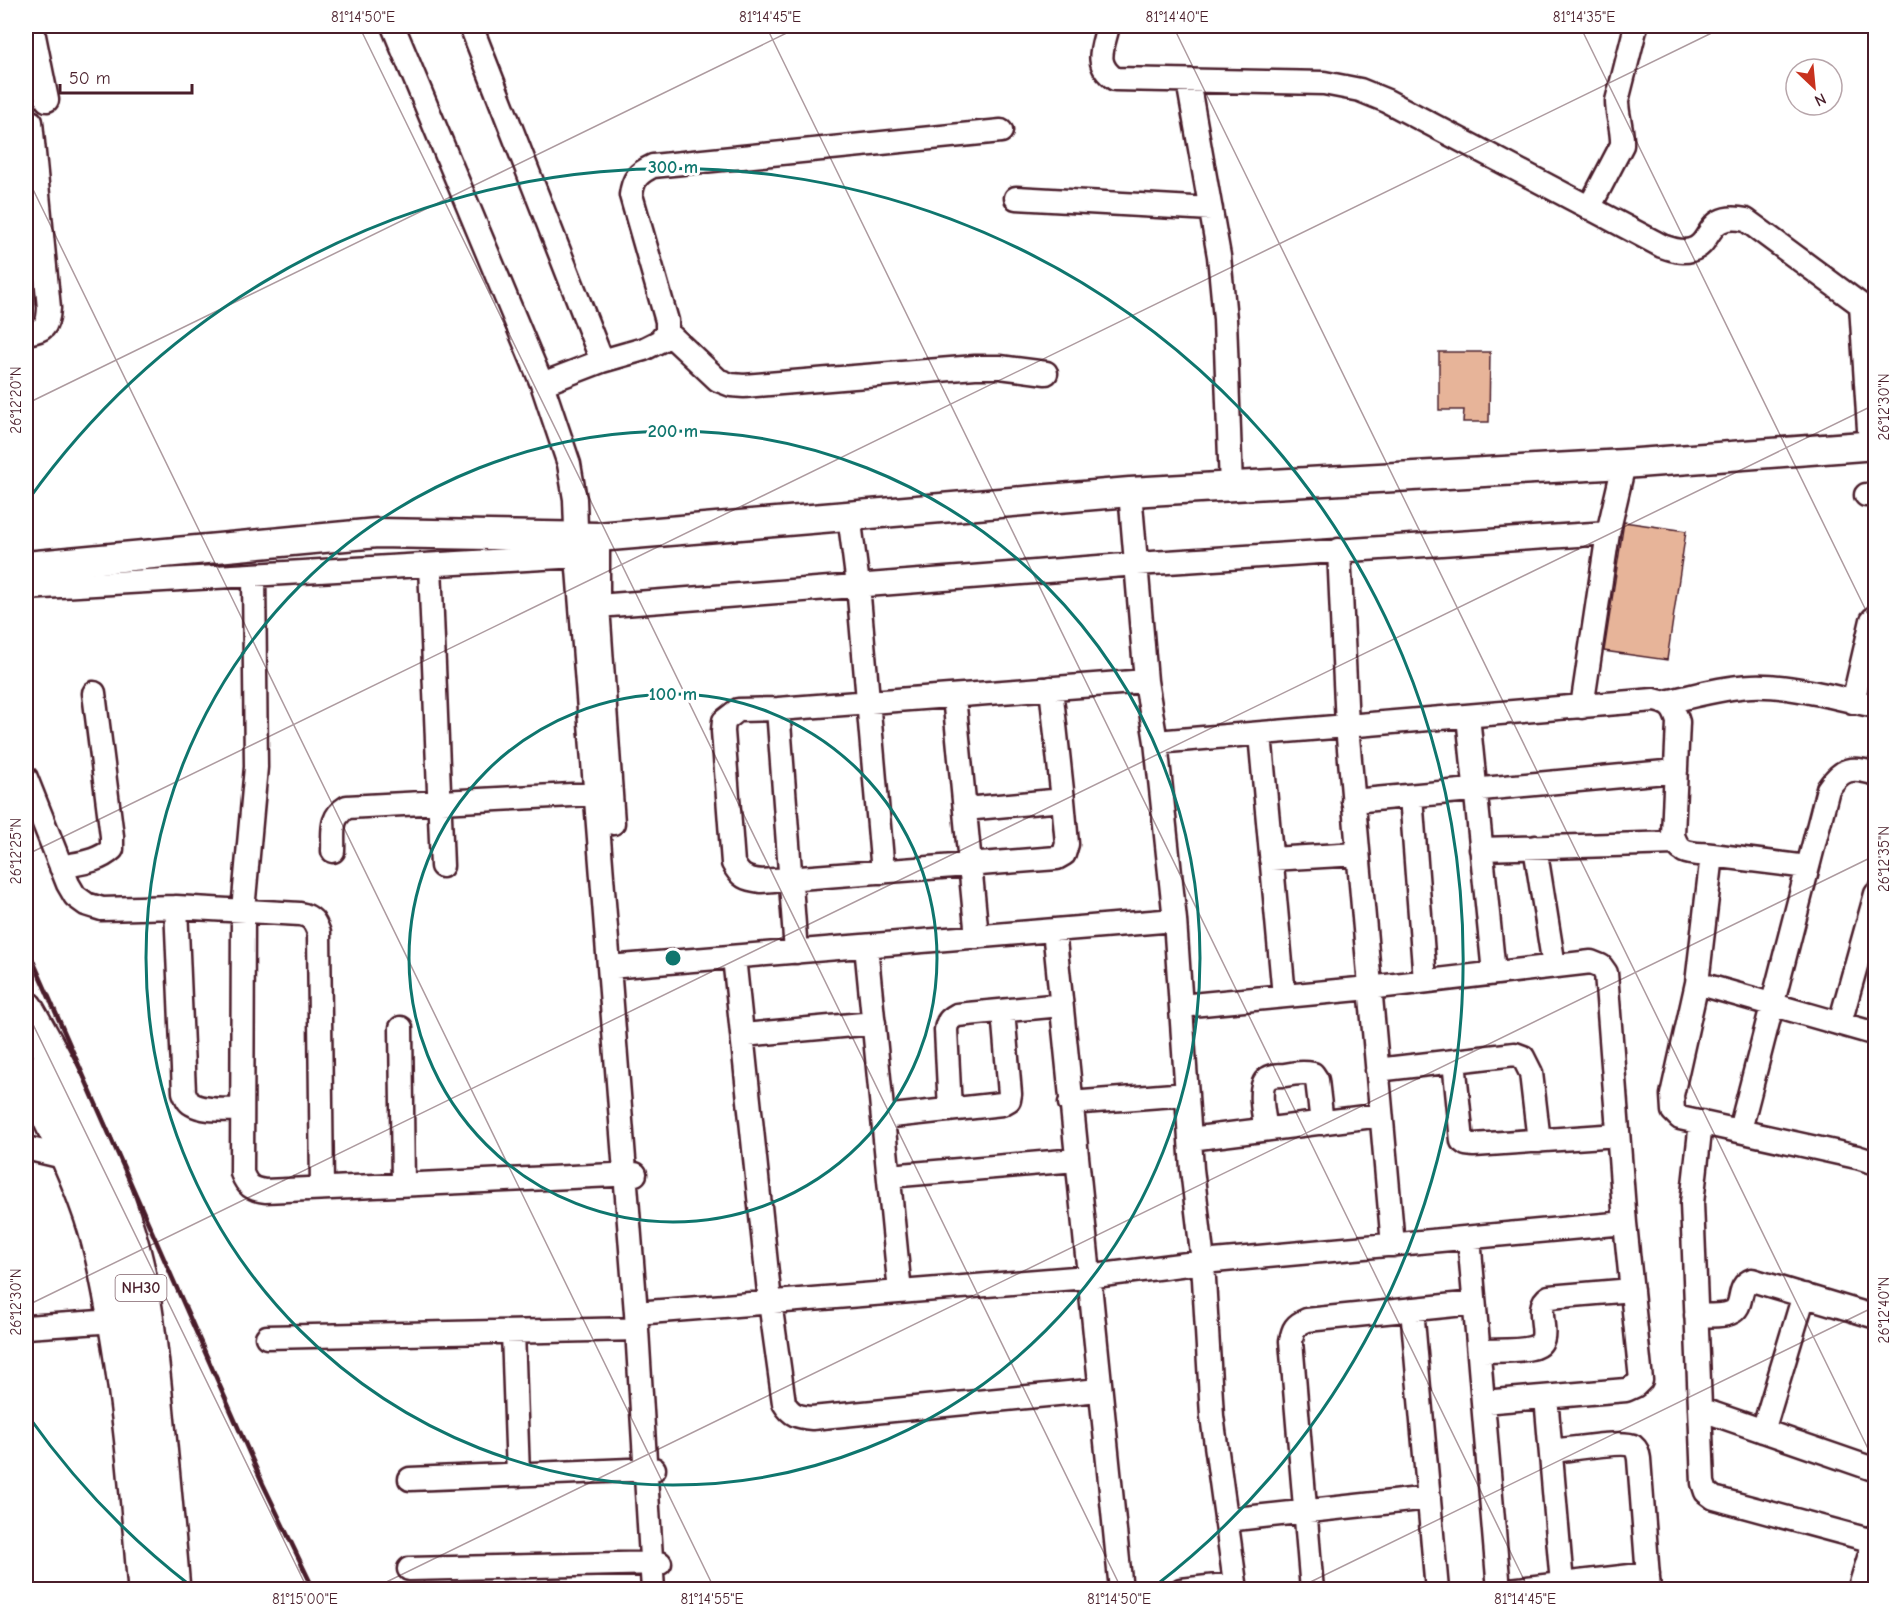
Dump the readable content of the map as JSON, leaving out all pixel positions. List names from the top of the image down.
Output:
{
  "streets": {
    "highway": ["NH30"]
  },
  "scale_bar": "50 m",
  "north": "bottom right",
  "coordinates": [
    "81°14'50\"E",
    "81°14'45\"E",
    "81°14'40\"E",
    "81°14'35\"E",
    "26°12'20\"N",
    "26°12'30\"N",
    "26°12'25\"N",
    "26°12'35\"N",
    "26°12'40\"N",
    "81°15'00\"E",
    "81°14'55\"E"
  ],
  "rings": ["300 m", "200 m", "100 m"]
}
